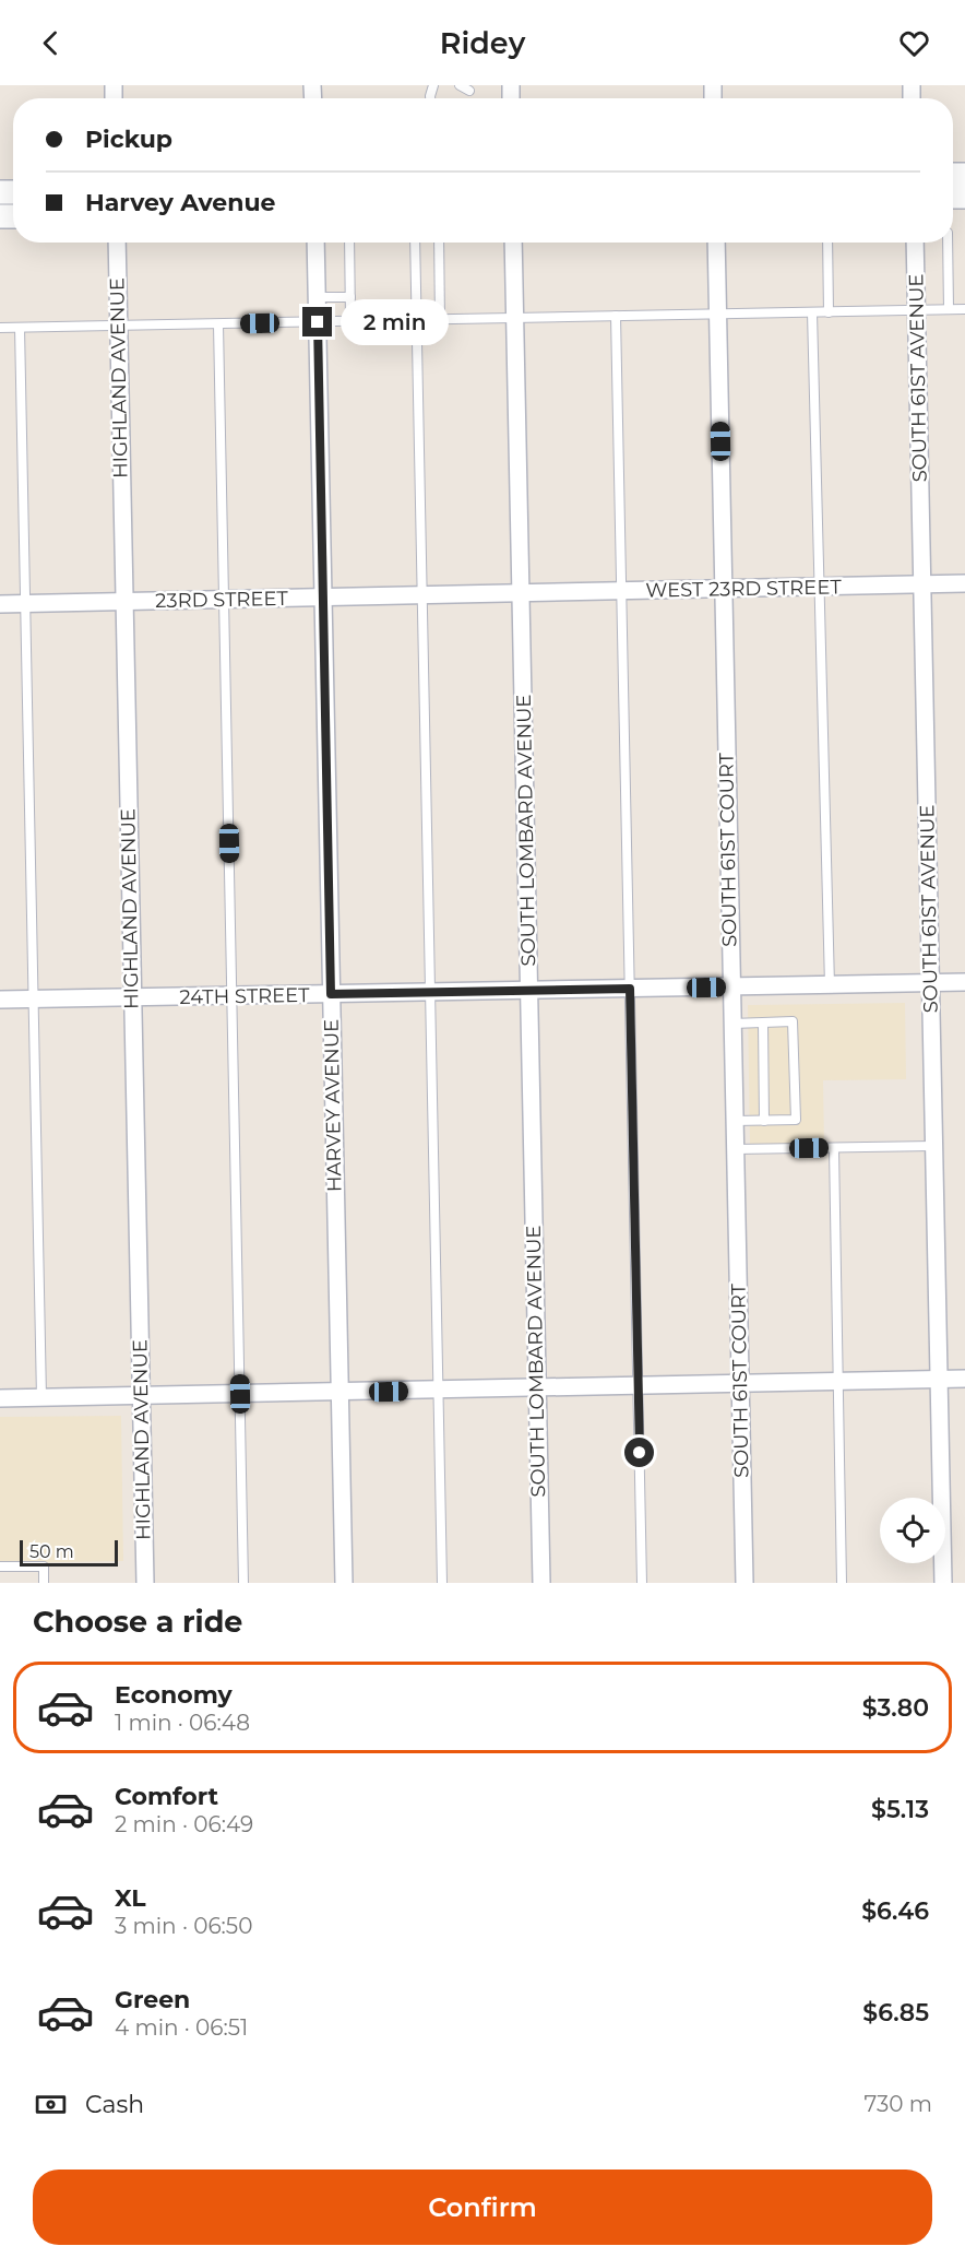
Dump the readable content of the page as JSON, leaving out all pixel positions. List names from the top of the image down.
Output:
{
  "streets": {
    "street": [
      "HIGHLAND AVENUE",
      "SOUTH 61ST AVENUE",
      "WEST 23RD STREET",
      "23RD STREET",
      "SOUTH LOMBARD AVENUE",
      "SOUTH 61ST COURT",
      "24TH STREET",
      "HARVEY AVENUE"
    ]
  },
  "crossings": [
    ["HIGHLAND AVENUE", "23RD STREET"],
    ["HIGHLAND AVENUE", "24TH STREET"],
    ["SOUTH 61ST AVENUE", "WEST 23RD STREET"],
    ["SOUTH 61ST AVENUE", "24TH STREET"],
    ["WEST 23RD STREET", "23RD STREET"],
    ["WEST 23RD STREET", "SOUTH LOMBARD AVENUE"],
    ["WEST 23RD STREET", "SOUTH 61ST COURT"],
    ["23RD STREET", "SOUTH LOMBARD AVENUE"],
    ["23RD STREET", "HARVEY AVENUE"],
    ["SOUTH LOMBARD AVENUE", "24TH STREET"],
    ["SOUTH 61ST COURT", "24TH STREET"],
    ["24TH STREET", "HARVEY AVENUE"]
  ],
  "scale_bar": "50 m",
  "page": {
    "header": "Ridey",
    "banner": ["Pickup", "Harvey Avenue"],
    "bubble": "2 min",
    "scale": "50 m",
    "heading": "Choose a ride",
    "list": [
      {
        "name": "Economy",
        "note": "1 min · 06:48",
        "value": "$3.80"
      },
      {
        "name": "Comfort",
        "note": "2 min · 06:49",
        "value": "$5.13"
      },
      {
        "name": "XL",
        "note": "3 min · 06:50",
        "value": "$6.46"
      },
      {
        "name": "Green",
        "note": "4 min · 06:51",
        "value": "$6.85"
      }
    ],
    "pay": ["Cash", "730 m"],
    "buttons": "Confirm"
  }
}
